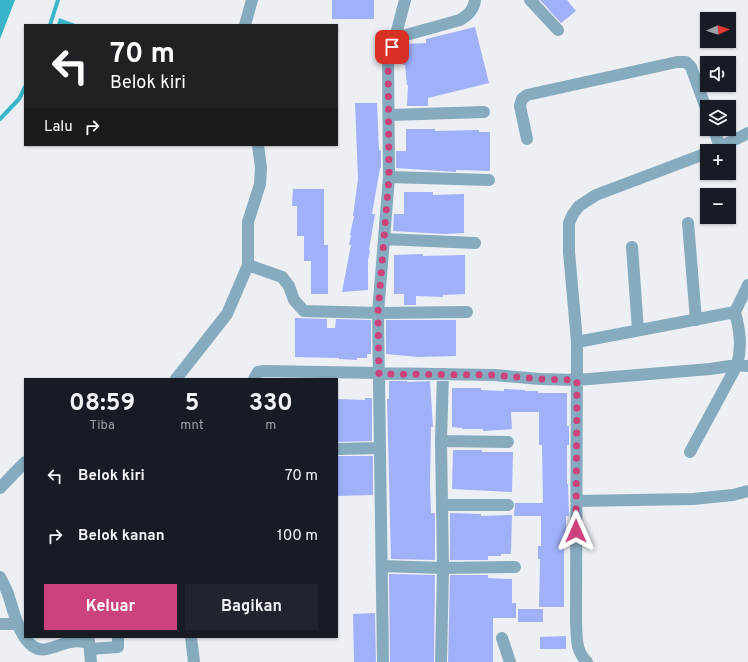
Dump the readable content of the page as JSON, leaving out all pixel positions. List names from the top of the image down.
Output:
{
  "north": "right",
  "page": {
    "map_buttons": ["+", "−"],
    "turn": ["70 m", "Belok kiri"],
    "then": "Lalu",
    "eta": [
      "08:59",
      "Tiba",
      "5",
      "mnt",
      "330",
      "m"
    ],
    "list": [
      {
        "name": "Belok kiri",
        "value": "70 m"
      },
      {
        "name": "Belok kanan",
        "value": "100 m"
      }
    ],
    "buttons": ["Keluar", "Bagikan"]
  }
}
